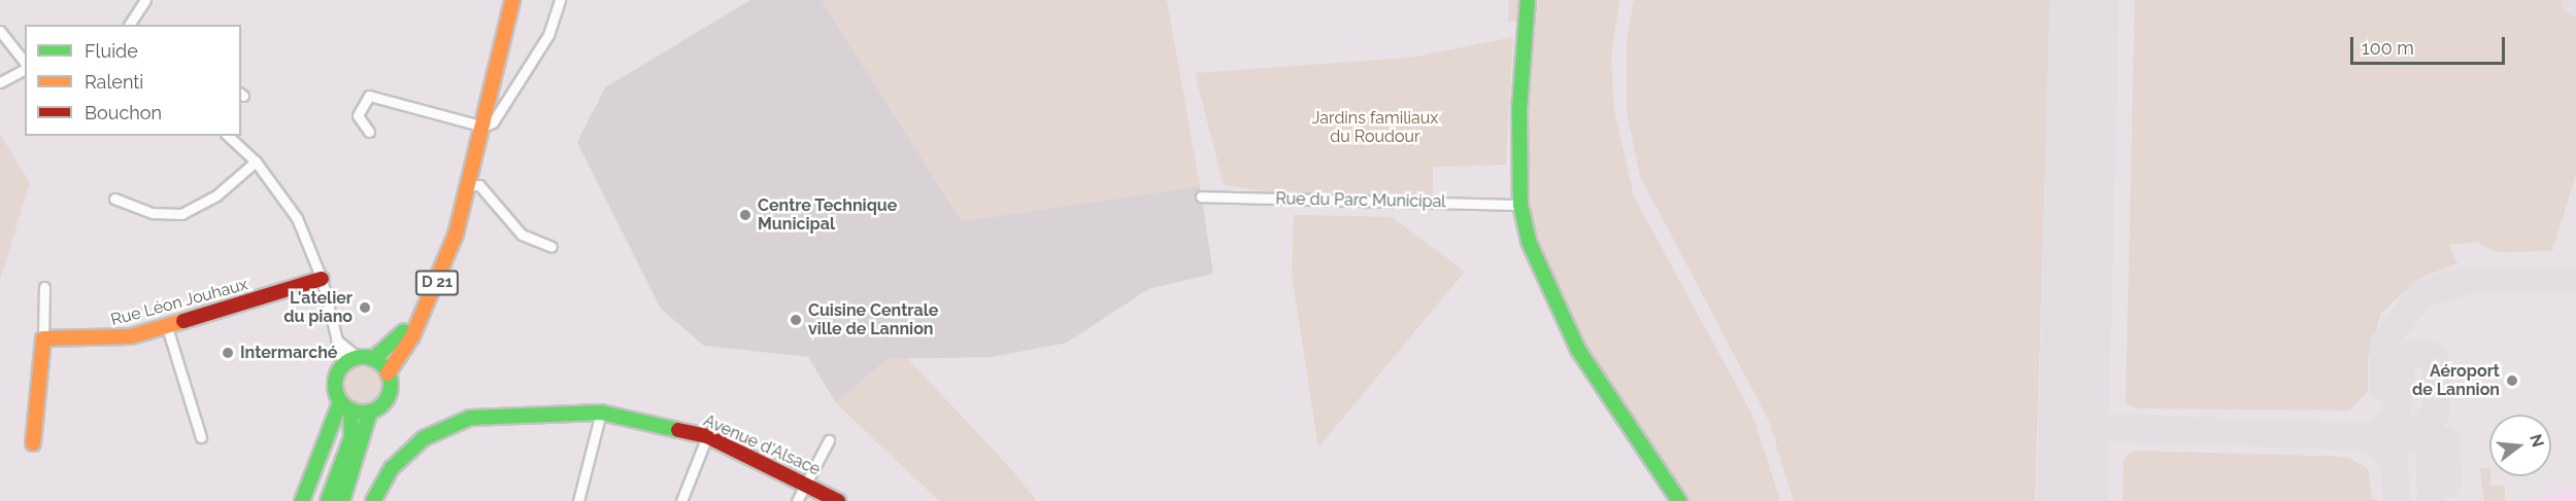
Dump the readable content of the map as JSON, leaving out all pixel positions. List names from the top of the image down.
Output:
{
  "streets": {
    "street": [
      "Rue du Parc Municipal",
      "D 21",
      "Rue Léon Jouhaux",
      "Avenue d'Alsace"
    ]
  },
  "parks": ["Jardins familiaux du Roudour"],
  "places": [
    "Centre Technique Municipal",
    "L'atelier du piano",
    "Cuisine Centrale ville de Lannion",
    "Intermarché",
    "Aéroport de Lannion"
  ],
  "legend": ["Fluide", "Ralenti", "Bouchon"],
  "scale_bar": "100 m",
  "north": "right"
}
